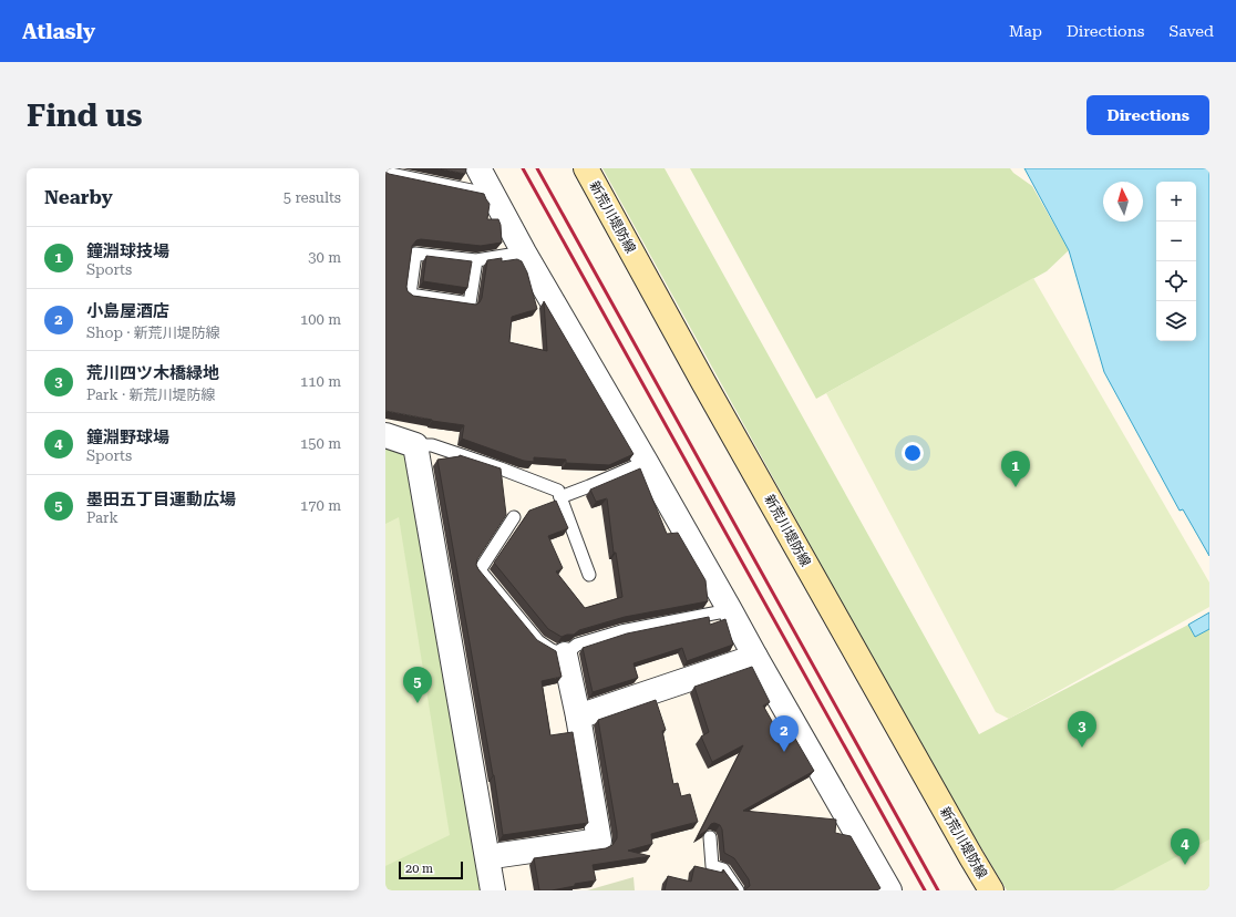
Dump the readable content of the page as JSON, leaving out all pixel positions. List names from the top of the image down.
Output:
{
  "streets": {
    "main road": ["新荒川堤防線"]
  },
  "scale_bar": "20 m",
  "north": "top",
  "page": {
    "header": "Atlasly",
    "nav": ["Map", "Directions", "Saved"],
    "buttons": "Directions",
    "title": "Find us",
    "heading": ["Nearby", "5 results"],
    "map_buttons": ["+", "−"],
    "list": [
      {
        "mark": "1",
        "name": "鐘淵球技場",
        "note": "Sports",
        "value": "30 m"
      },
      {
        "mark": "2",
        "name": "小島屋酒店",
        "note": "Shop · 新荒川堤防線",
        "value": "100 m"
      },
      {
        "mark": "3",
        "name": "荒川四ツ木橋緑地",
        "note": "Park · 新荒川堤防線",
        "value": "110 m"
      },
      {
        "mark": "4",
        "name": "鐘淵野球場",
        "note": "Sports",
        "value": "150 m"
      },
      {
        "mark": "5",
        "name": "墨田五丁目運動広場",
        "note": "Park",
        "value": "170 m"
      }
    ],
    "pins": [
      "1",
      "5",
      "3",
      "2",
      "4"
    ],
    "scale": "20 m"
  }
}
